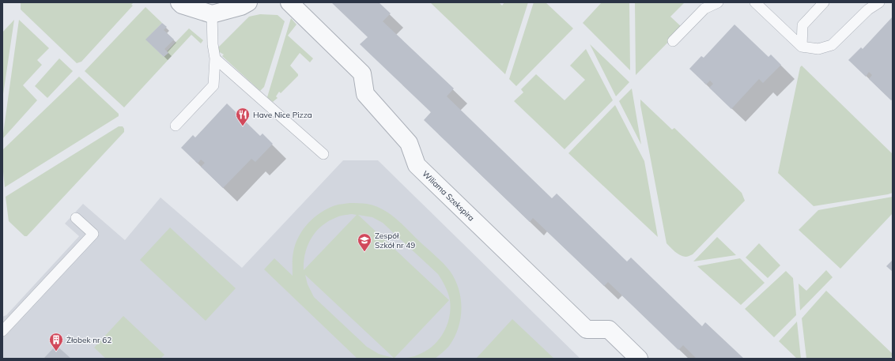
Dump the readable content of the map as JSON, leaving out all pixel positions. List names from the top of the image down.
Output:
{
  "streets": {
    "street": ["Wiliama Szekspira"]
  },
  "places": {
    "restaurant": ["Have Nice Pizza"],
    "school or university": ["Zespół Szkół nr 49"],
    "building": ["Żłobek nr 62"]
  }
}
